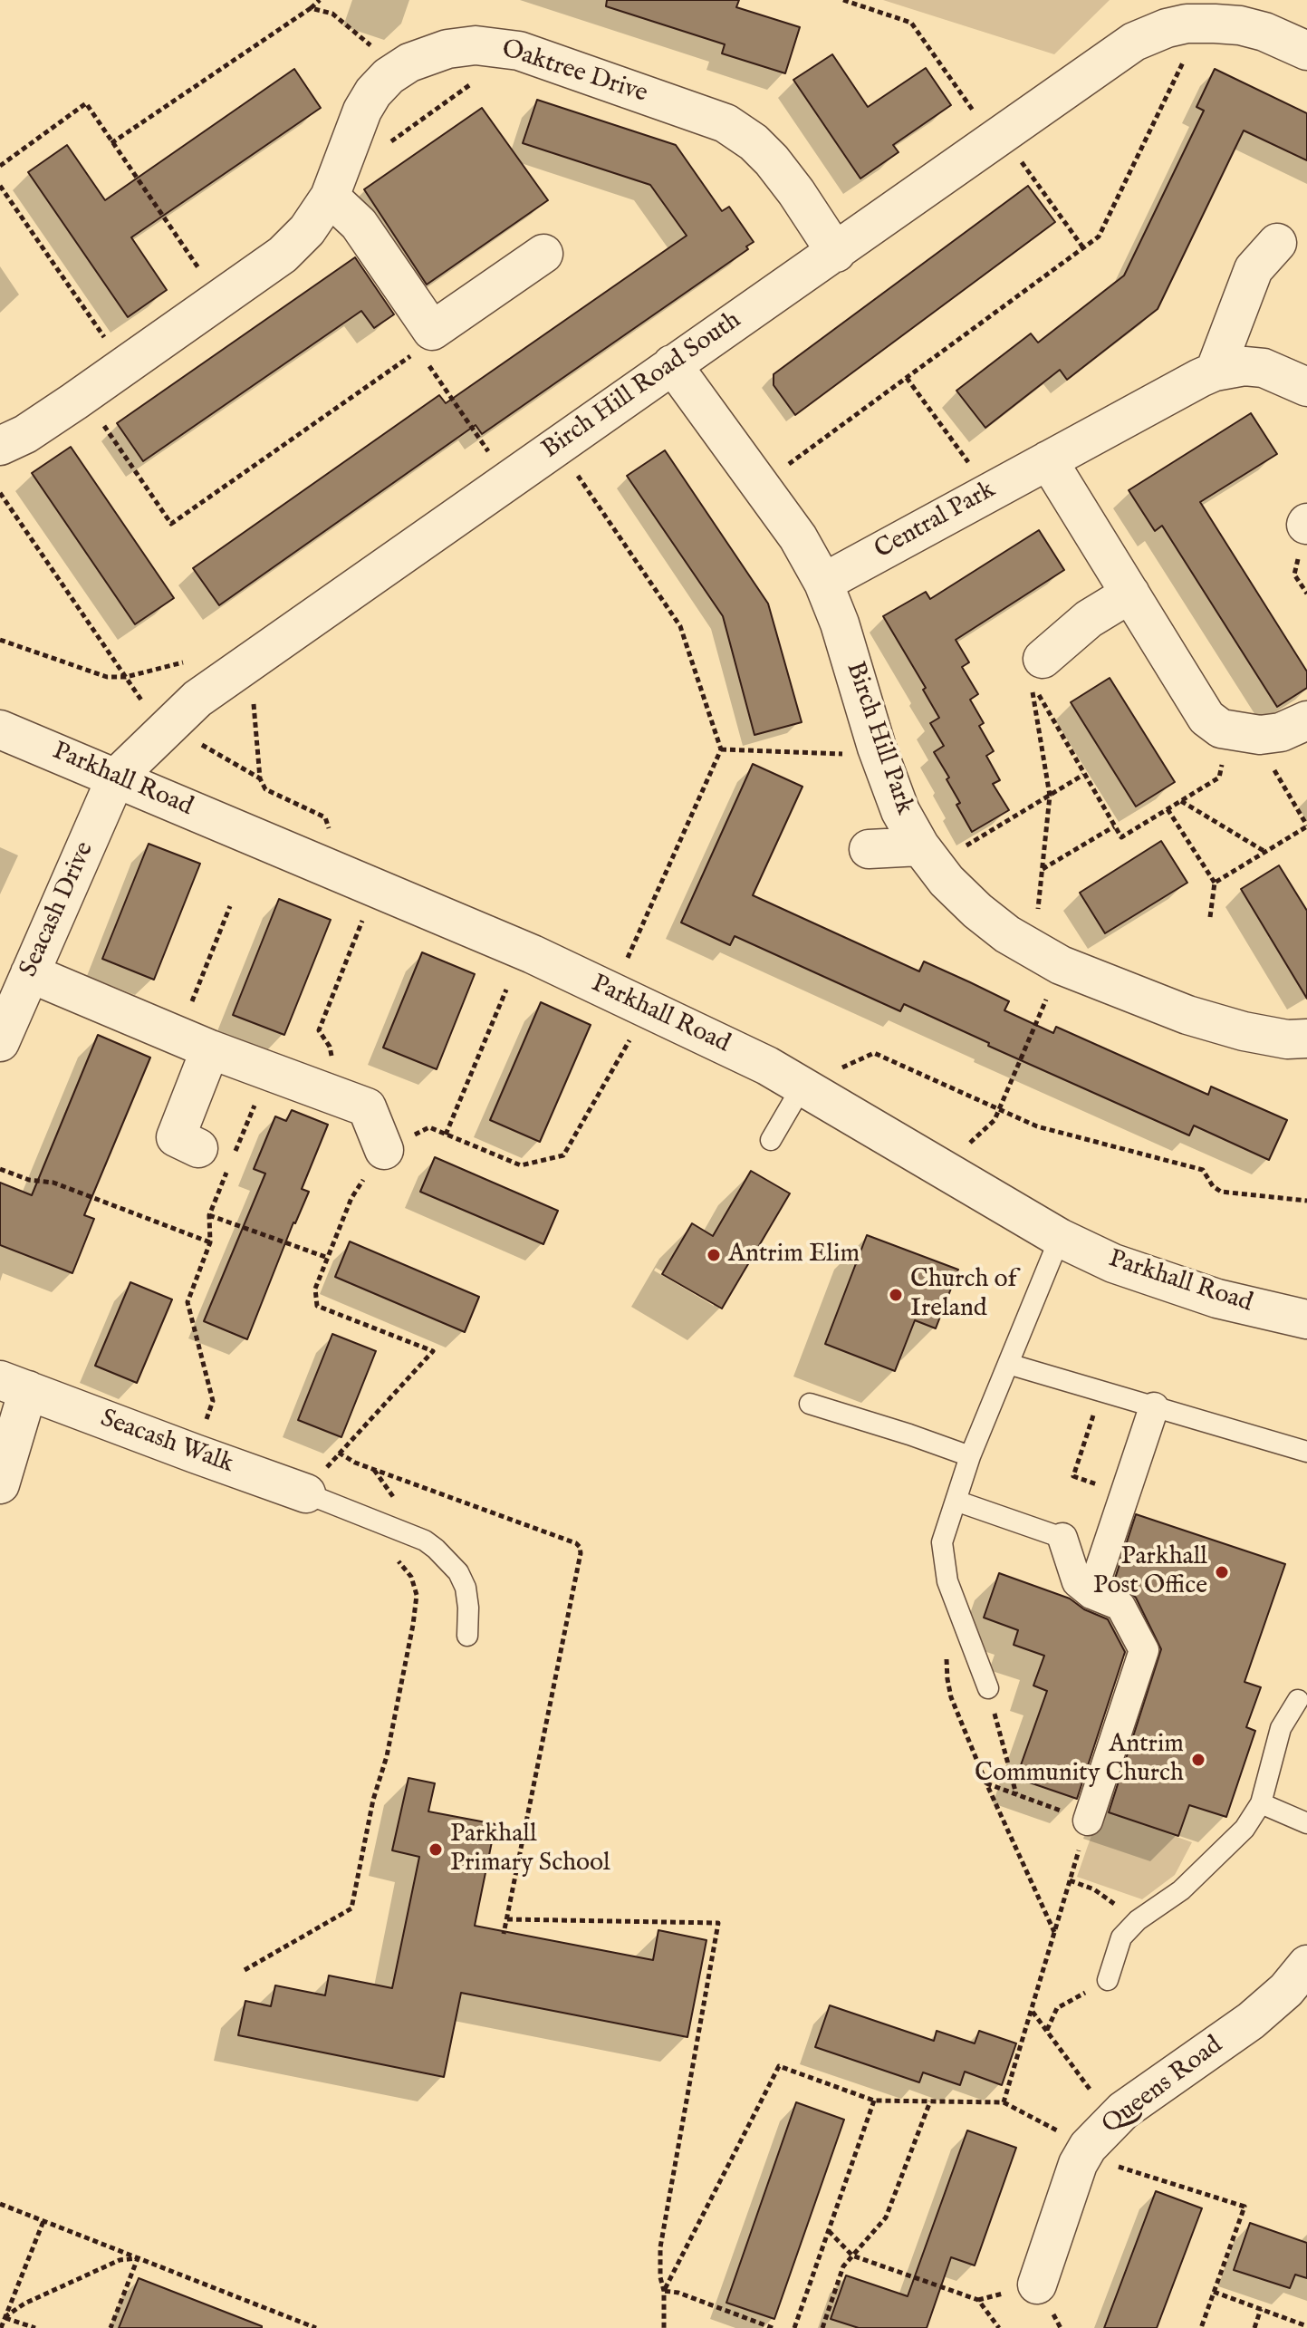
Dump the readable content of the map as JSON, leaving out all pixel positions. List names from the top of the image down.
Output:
{
  "streets": {
    "street": [
      "Oaktree Drive",
      "Birch Hill Road South",
      "Central Park",
      "Birch Hill Park",
      "Parkhall Road",
      "Seacash Drive",
      "Seacash Walk",
      "Queens Road"
    ]
  },
  "crossings": [
    ["Oaktree Drive", "Birch Hill Road South"],
    ["Birch Hill Road South", "Birch Hill Park"],
    ["Birch Hill Road South", "Parkhall Road"],
    ["Birch Hill Road South", "Seacash Drive"],
    ["Central Park", "Birch Hill Park"],
    ["Parkhall Road", "Seacash Drive"]
  ],
  "places": [
    "Antrim Elim",
    "Church of Ireland",
    "Parkhall Post Office",
    "Antrim Community Church",
    "Parkhall Primary School"
  ]
}
